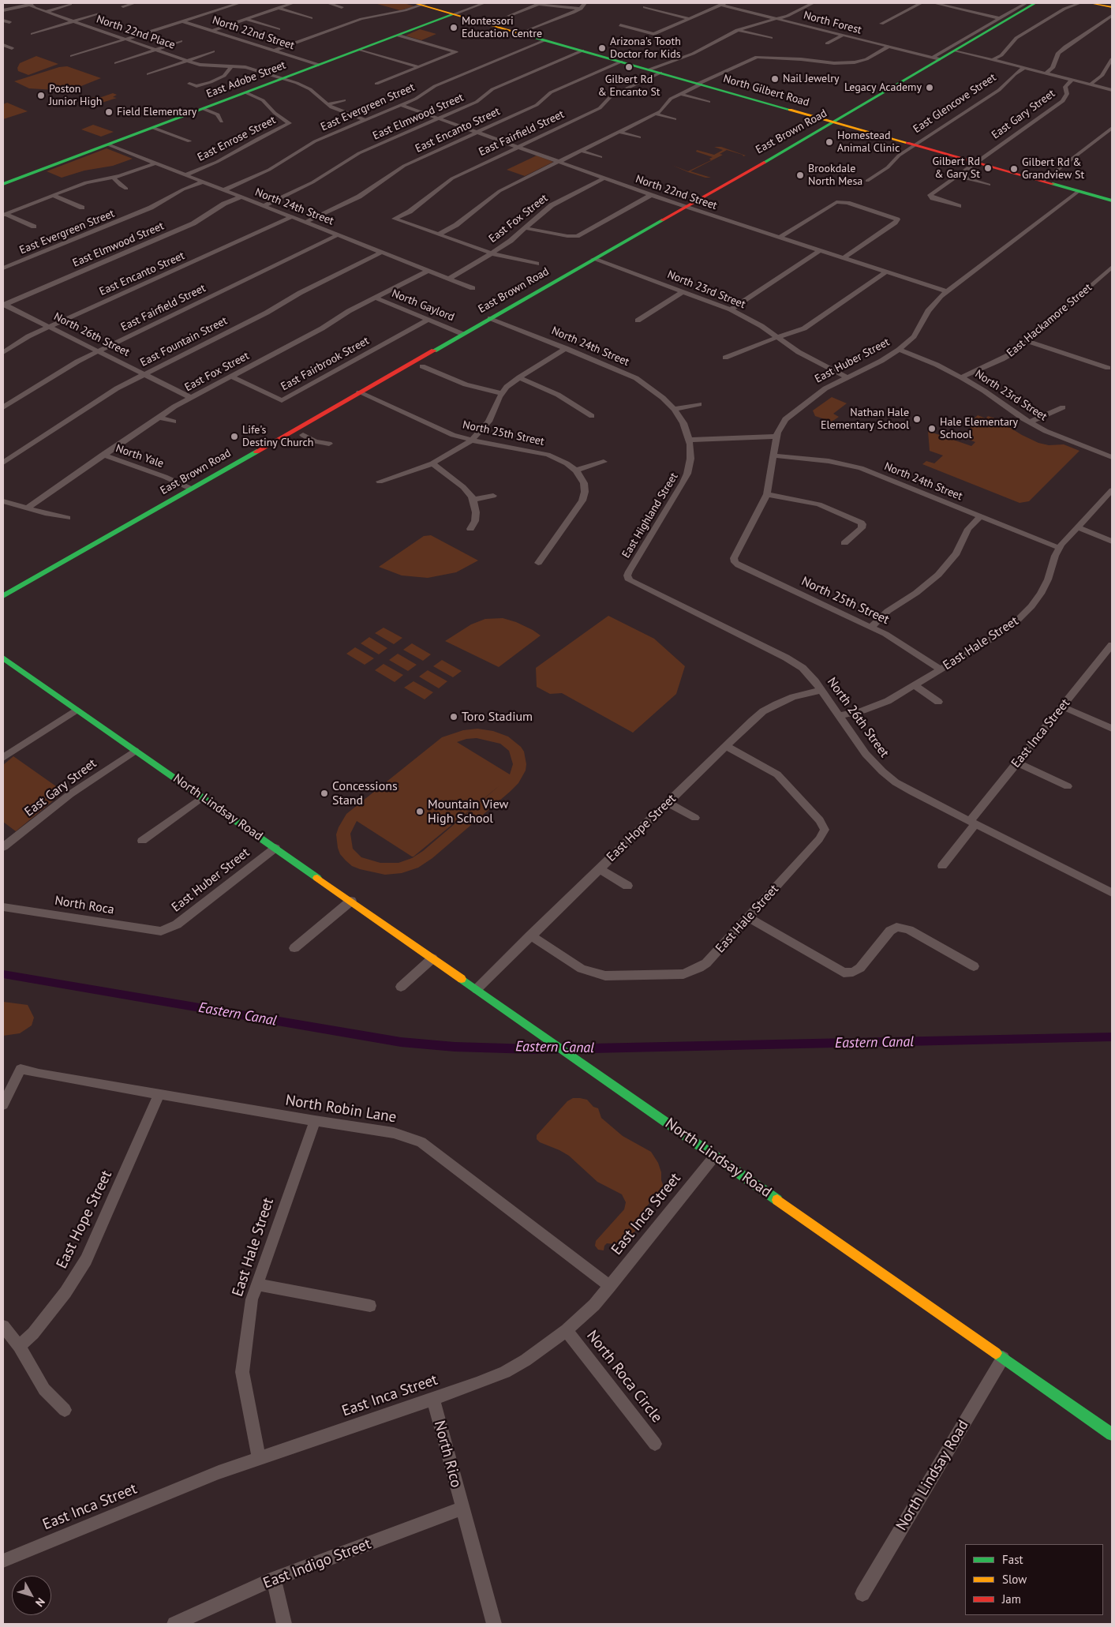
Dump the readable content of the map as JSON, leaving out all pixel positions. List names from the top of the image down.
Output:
{
  "streets": {
    "main road": [
      "East Adobe Street",
      "North Gilbert Road",
      "East Brown Road",
      "North Lindsay Road"
    ],
    "street": [
      "North Forest",
      "North 22nd Place",
      "North 22nd Street",
      "East Glencove Street",
      "East Evergreen Street",
      "East Gary Street",
      "East Elmwood Street",
      "East Encanto Street",
      "East Fairfield Street",
      "East Enrose Street",
      "North 24th Street",
      "East Fox Street",
      "North 23rd Street",
      "North Gaylord",
      "East Hackamore Street",
      "North 26th Street",
      "East Fountain Street",
      "East Huber Street",
      "East Fairbrook Street",
      "North 25th Street",
      "North Yale",
      "East Highland Street",
      "East Hale Street",
      "East Inca Street",
      "East Hope Street",
      "North Roca",
      "North Robin Lane",
      "North Roca Circle",
      "North Rico",
      "East Indigo Street"
    ]
  },
  "crossings": [
    ["North Forest", "East Brown Road"],
    ["North 22nd Place", "East Adobe Street"],
    ["North 22nd Place", "East Evergreen Street"],
    ["North 22nd Street", "East Adobe Street"],
    ["North 22nd Street", "East Evergreen Street"],
    ["North 22nd Street", "East Elmwood Street"],
    ["North 22nd Street", "East Encanto Street"],
    ["North 22nd Street", "East Brown Road"],
    ["North 22nd Street", "East Fairfield Street"],
    ["North 22nd Street", "East Fox Street"],
    ["North 22nd Street", "East Huber Street"],
    ["East Adobe Street", "North Gilbert Road"],
    ["East Adobe Street", "East Enrose Street"],
    ["East Adobe Street", "North 24th Street"],
    ["North Gilbert Road", "East Glencove Street"],
    ["North Gilbert Road", "East Evergreen Street"],
    ["North Gilbert Road", "East Gary Street"],
    ["North Gilbert Road", "East Elmwood Street"],
    ["North Gilbert Road", "East Encanto Street"],
    ["North Gilbert Road", "East Brown Road"],
    ["North Gilbert Road", "East Fairfield Street"],
    ["North Gilbert Road", "East Huber Street"],
    ["East Evergreen Street", "North 24th Street"],
    ["East Gary Street", "North Lindsay Road"],
    ["East Elmwood Street", "North 24th Street"],
    ["East Elmwood Street", "North 26th Street"],
    ["East Encanto Street", "North 24th Street"],
    ["East Encanto Street", "North 26th Street"],
    ["East Brown Road", "North 24th Street"],
    ["East Brown Road", "North 23rd Street"],
    ["East Brown Road", "North Gaylord"],
    ["East Brown Road", "North 25th Street"],
    ["East Brown Road", "North Yale"],
    ["East Fairfield Street", "North 24th Street"],
    ["East Fairfield Street", "North 26th Street"],
    ["East Enrose Street", "North 24th Street"],
    ["North 24th Street", "East Fox Street"],
    ["North 24th Street", "East Fountain Street"],
    ["North 24th Street", "East Huber Street"],
    ["North 24th Street", "East Highland Street"],
    ["North 24th Street", "East Hale Street"],
    ["East Fox Street", "North Gaylord"],
    ["East Fox Street", "North 26th Street"],
    ["East Fox Street", "East Fairbrook Street"],
    ["East Fox Street", "North Yale"],
    ["North 23rd Street", "East Hackamore Street"],
    ["North 23rd Street", "East Huber Street"],
    ["North Gaylord", "East Fairbrook Street"],
    ["North 26th Street", "East Fountain Street"],
    ["North 26th Street", "East Highland Street"],
    ["North 26th Street", "East Hale Street"],
    ["North 26th Street", "East Inca Street"],
    ["North 26th Street", "East Hope Street"],
    ["East Huber Street", "North 25th Street"],
    ["East Huber Street", "North Lindsay Road"],
    ["East Huber Street", "North Roca"],
    ["North 25th Street", "East Hale Street"],
    ["East Hale Street", "East Inca Street"],
    ["East Hale Street", "East Hope Street"],
    ["East Hale Street", "North Robin Lane"],
    ["East Inca Street", "North Lindsay Road"],
    ["East Inca Street", "North Robin Lane"],
    ["East Inca Street", "North Roca Circle"],
    ["East Inca Street", "North Rico"],
    ["North Lindsay Road", "East Hope Street"],
    ["East Hope Street", "North Robin Lane"],
    ["North Rico", "East Indigo Street"]
  ],
  "water": ["Eastern Canal"],
  "places": [
    "Montessori Education Centre",
    "Arizona's Tooth Doctor for Kids",
    "Gilbert Rd & Encanto St",
    "Nail Jewelry",
    "Legacy Academy",
    "Poston Junior High",
    "Field Elementary",
    "Homestead Animal Clinic",
    "Gilbert Rd & Gary St",
    "Gilbert Rd & Grandview St",
    "Brookdale North Mesa",
    "Nathan Hale Elementary School",
    "Hale Elementary School",
    "Life's Destiny Church",
    "Toro Stadium",
    "Concessions Stand",
    "Mountain View High School"
  ],
  "legend": ["Fast", "Slow", "Jam"],
  "north": "bottom right"
}
